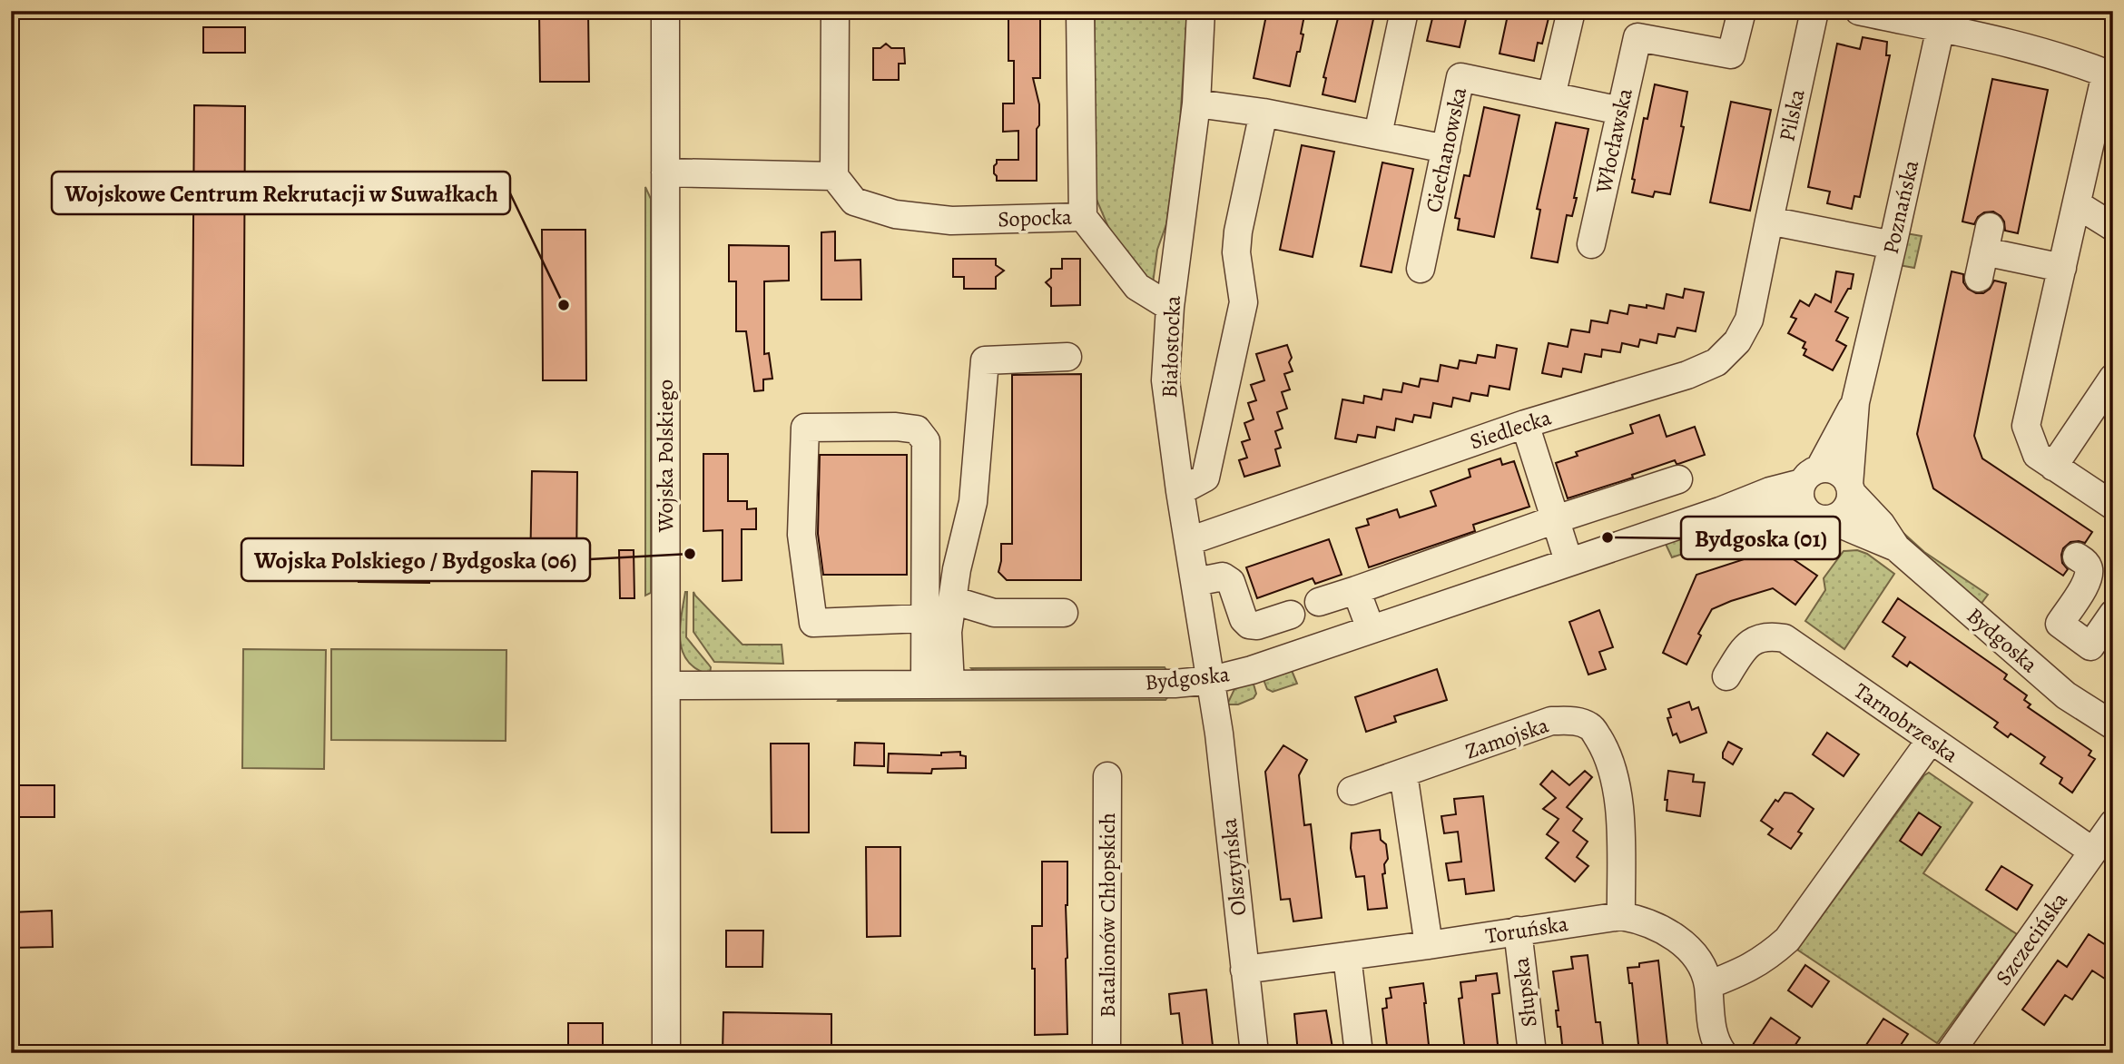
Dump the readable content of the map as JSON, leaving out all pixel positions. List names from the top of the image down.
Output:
{
  "streets": {
    "street": [
      "Pilska",
      "Włocławska",
      "Ciechanowska",
      "Poznańska",
      "Sopocka",
      "Białostocka",
      "Siedlecka",
      "Wojska Polskiego",
      "Bydgoska",
      "Tarnobrzeska",
      "Zamojska",
      "Olsztyńska",
      "Batalionów Chłopskich",
      "Toruńska",
      "Szczecińska",
      "Słupska"
    ]
  },
  "crossings": [
    ["Pilska", "Siedlecka"],
    ["Włocławska", "Ciechanowska"],
    ["Poznańska", "Bydgoska"],
    ["Białostocka", "Siedlecka"],
    ["Białostocka", "Bydgoska"],
    ["Białostocka", "Olsztyńska"],
    ["Wojska Polskiego", "Bydgoska"],
    ["Bydgoska", "Olsztyńska"],
    ["Tarnobrzeska", "Szczecińska"],
    ["Zamojska", "Toruńska"],
    ["Olsztyńska", "Toruńska"],
    ["Toruńska", "Słupska"]
  ],
  "places": ["Wojskowe Centrum Rekrutacji w Suwałkach", "Bydgoska (01)", "Wojska Polskiego / Bydgoska (06)"]
}
